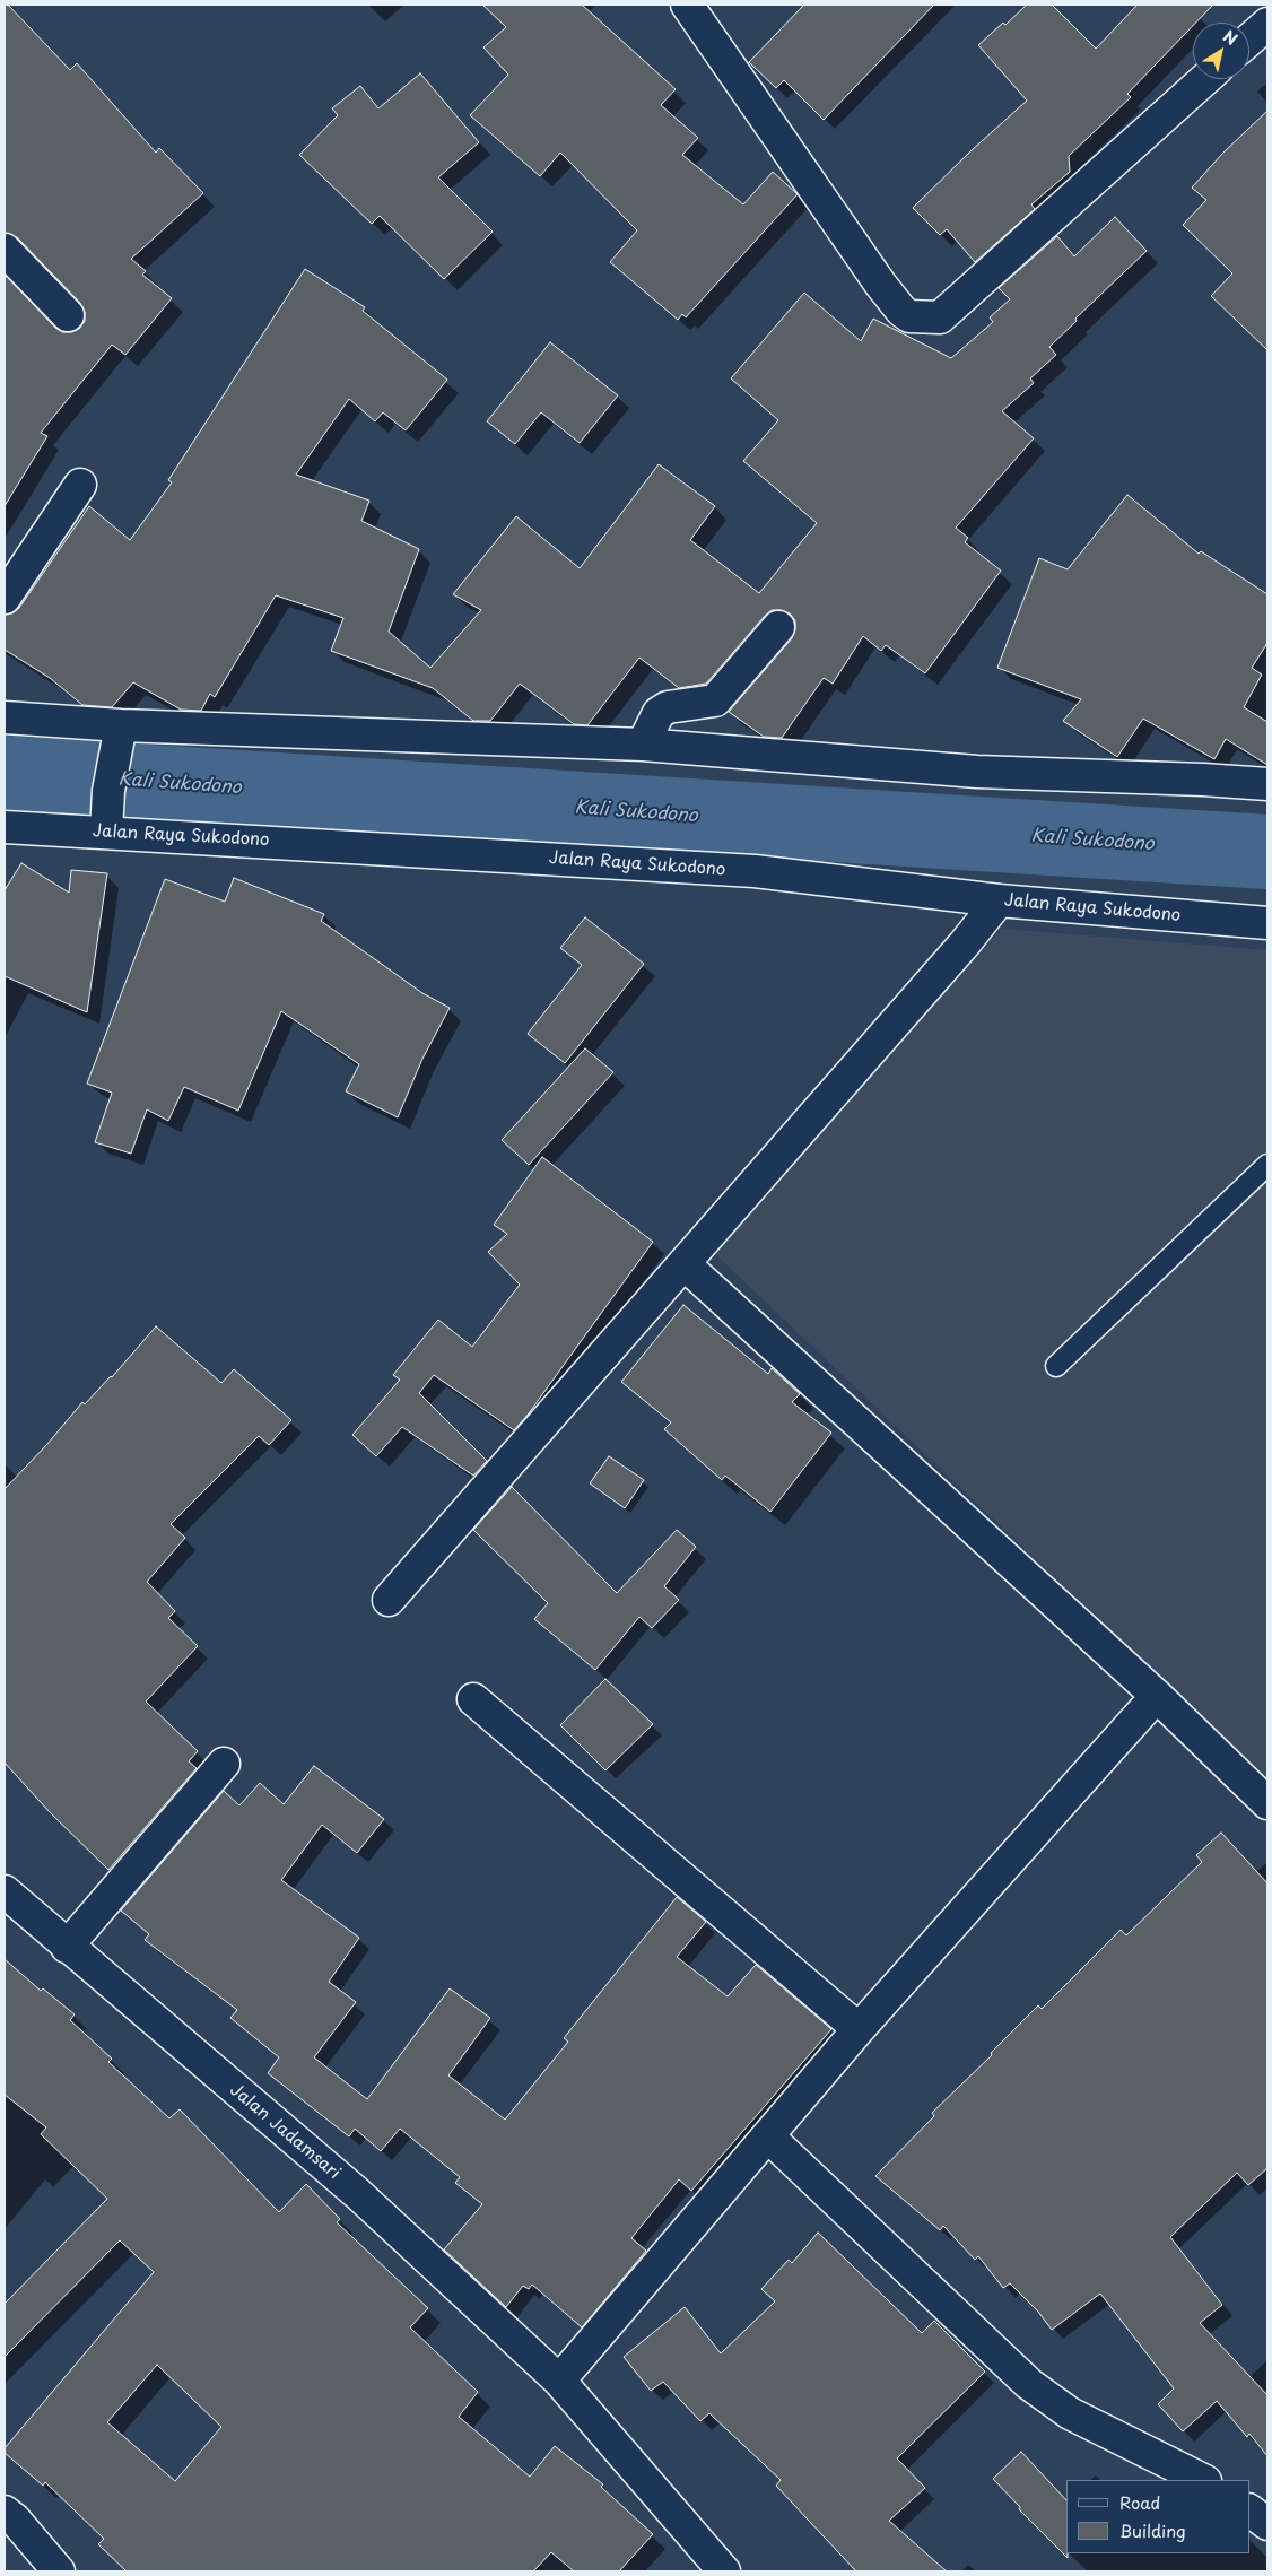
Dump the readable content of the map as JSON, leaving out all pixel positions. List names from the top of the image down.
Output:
{
  "streets": {
    "street": ["Jalan Raya Sukodono", "Jalan Jadamsari"]
  },
  "water": ["Kali Sukodono"],
  "legend": ["Road", "Building"],
  "north": "top right"
}
